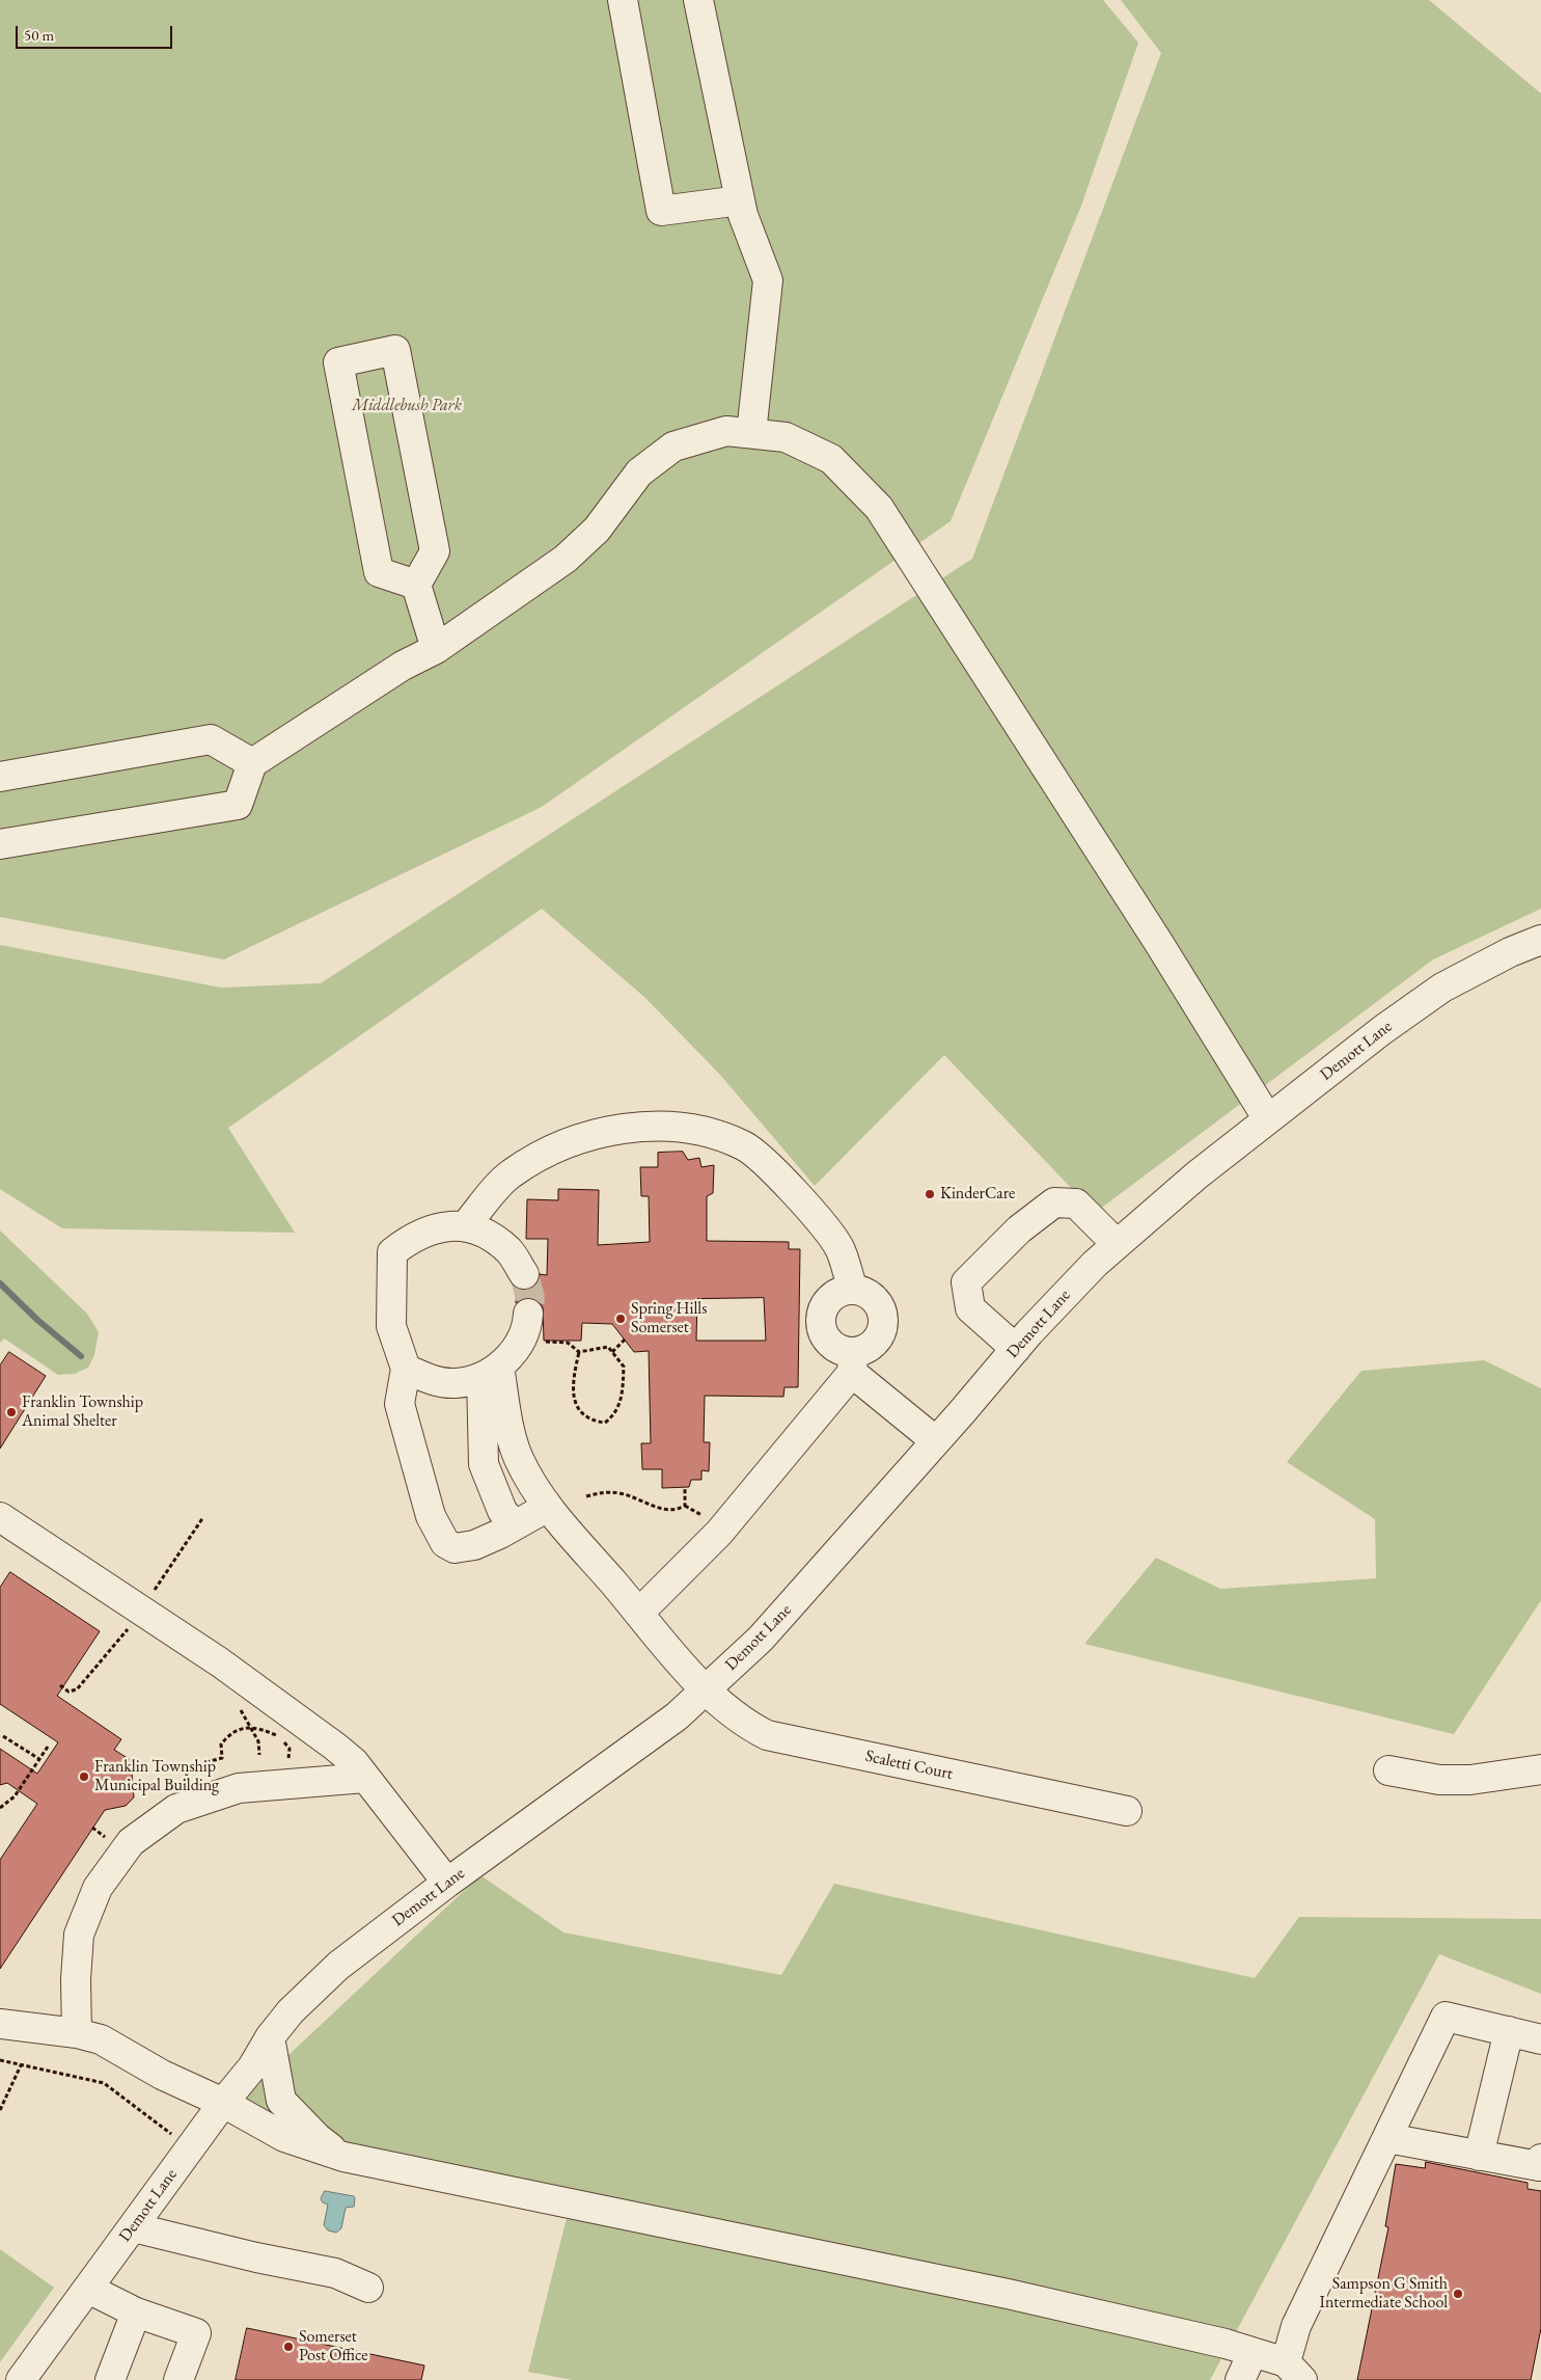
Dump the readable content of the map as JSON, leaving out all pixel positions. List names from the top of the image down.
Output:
{
  "streets": {
    "street": ["Demott Lane", "Scaletti Court"]
  },
  "crossings": [
    ["Demott Lane", "Scaletti Court"]
  ],
  "parks": ["Middlebush Park"],
  "places": [
    "KinderCare",
    "Spring Hills Somerset",
    "Franklin Township Animal Shelter",
    "Franklin Township Municipal Building",
    "Sampson G Smith Intermediate School",
    "Somerset Post Office"
  ],
  "scale_bar": "50 m"
}
